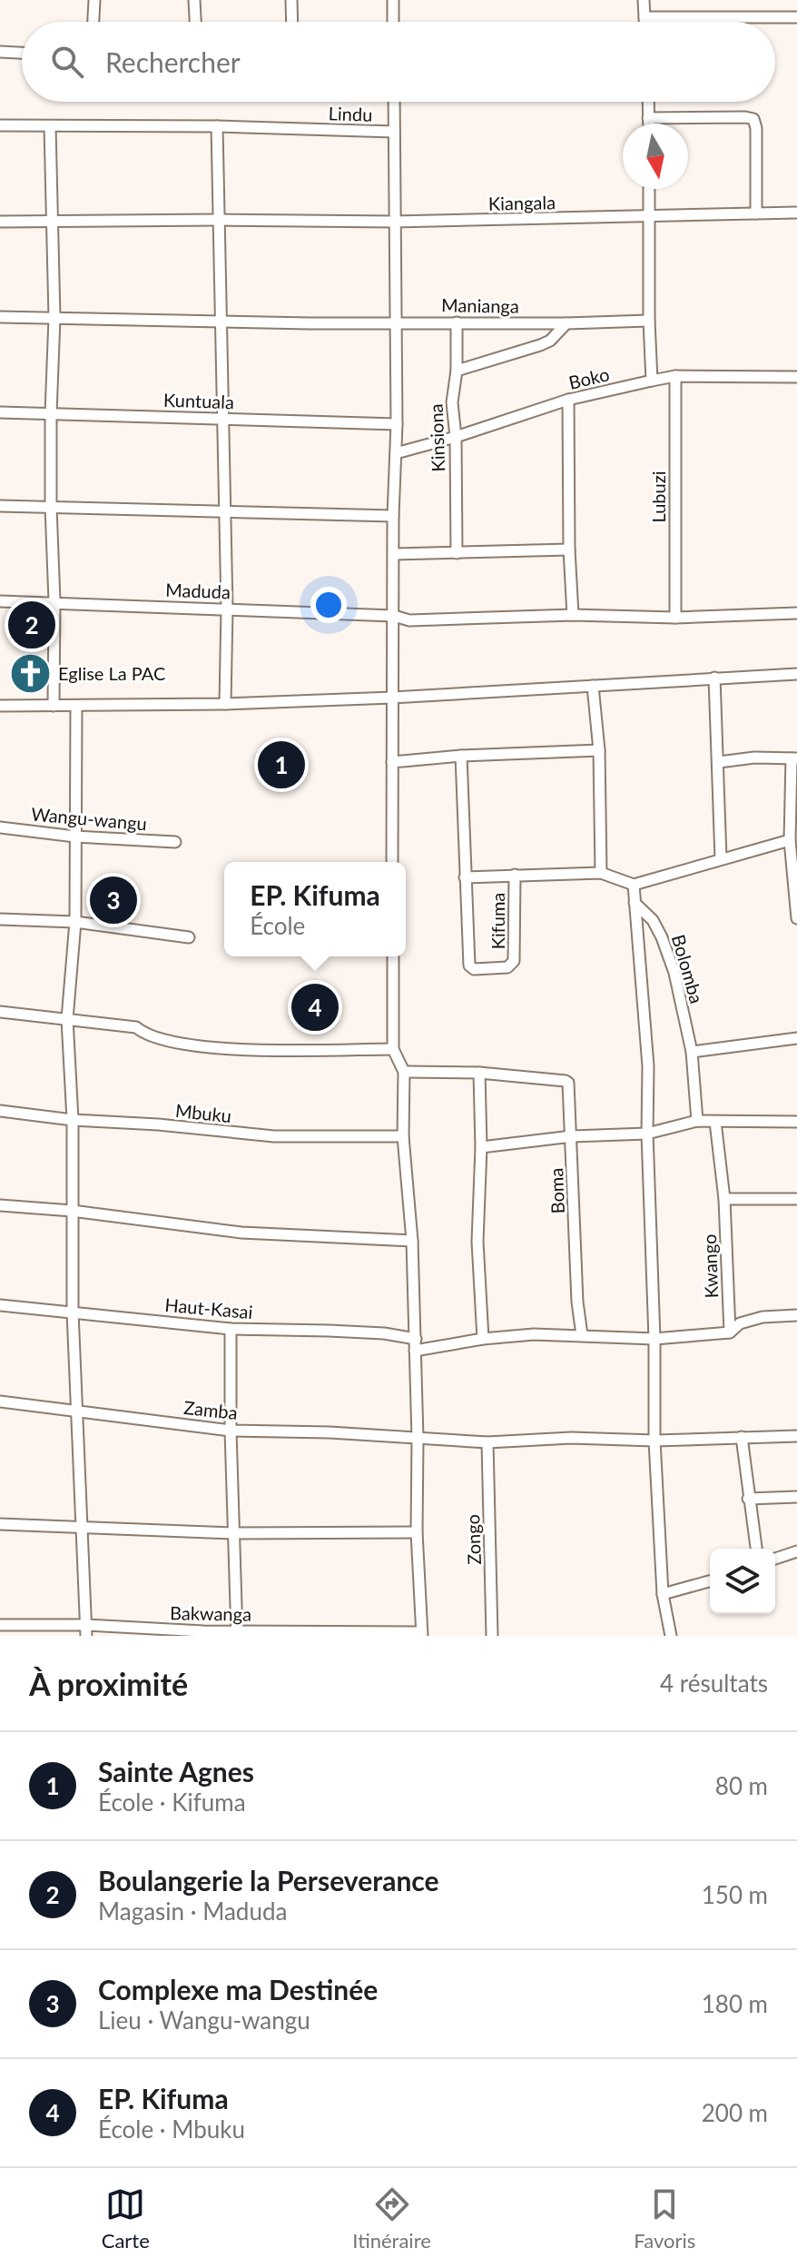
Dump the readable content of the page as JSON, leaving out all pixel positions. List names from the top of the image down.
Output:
{
  "streets": {
    "street": [
      "Lindu",
      "Kiangala",
      "Manianga",
      "Boko",
      "Kuntuala",
      "Kinsiona",
      "Lubuzi",
      "Maduda",
      "Wangu-wangu",
      "Kifuma",
      "Bolomba",
      "Mbuku",
      "Boma",
      "Kwango",
      "Haut-Kasai",
      "Zamba",
      "Zongo",
      "Bakwanga"
    ]
  },
  "crossings": [
    ["Manianga", "Kinsiona"],
    ["Boko", "Kinsiona"],
    ["Boko", "Lubuzi"],
    ["Lubuzi", "Maduda"]
  ],
  "places": {
    "church": ["Eglise La PAC"]
  },
  "north": "bottom",
  "page": {
    "search": "Rechercher",
    "pins": [
      "2",
      "1",
      "3",
      "4"
    ],
    "popup": ["EP. Kifuma", "École"],
    "heading": ["À proximité", "4 résultats"],
    "list": [
      {
        "mark": "1",
        "name": "Sainte Agnes",
        "note": "École · Kifuma",
        "value": "80 m"
      },
      {
        "mark": "2",
        "name": "Boulangerie la Perseverance",
        "note": "Magasin · Maduda",
        "value": "150 m"
      },
      {
        "mark": "3",
        "name": "Complexe ma Destinée",
        "note": "Lieu · Wangu-wangu",
        "value": "180 m"
      },
      {
        "mark": "4",
        "name": "EP. Kifuma",
        "note": "École · Mbuku",
        "value": "200 m"
      }
    ],
    "nav": ["Carte", "Itinéraire", "Favoris"]
  }
}
